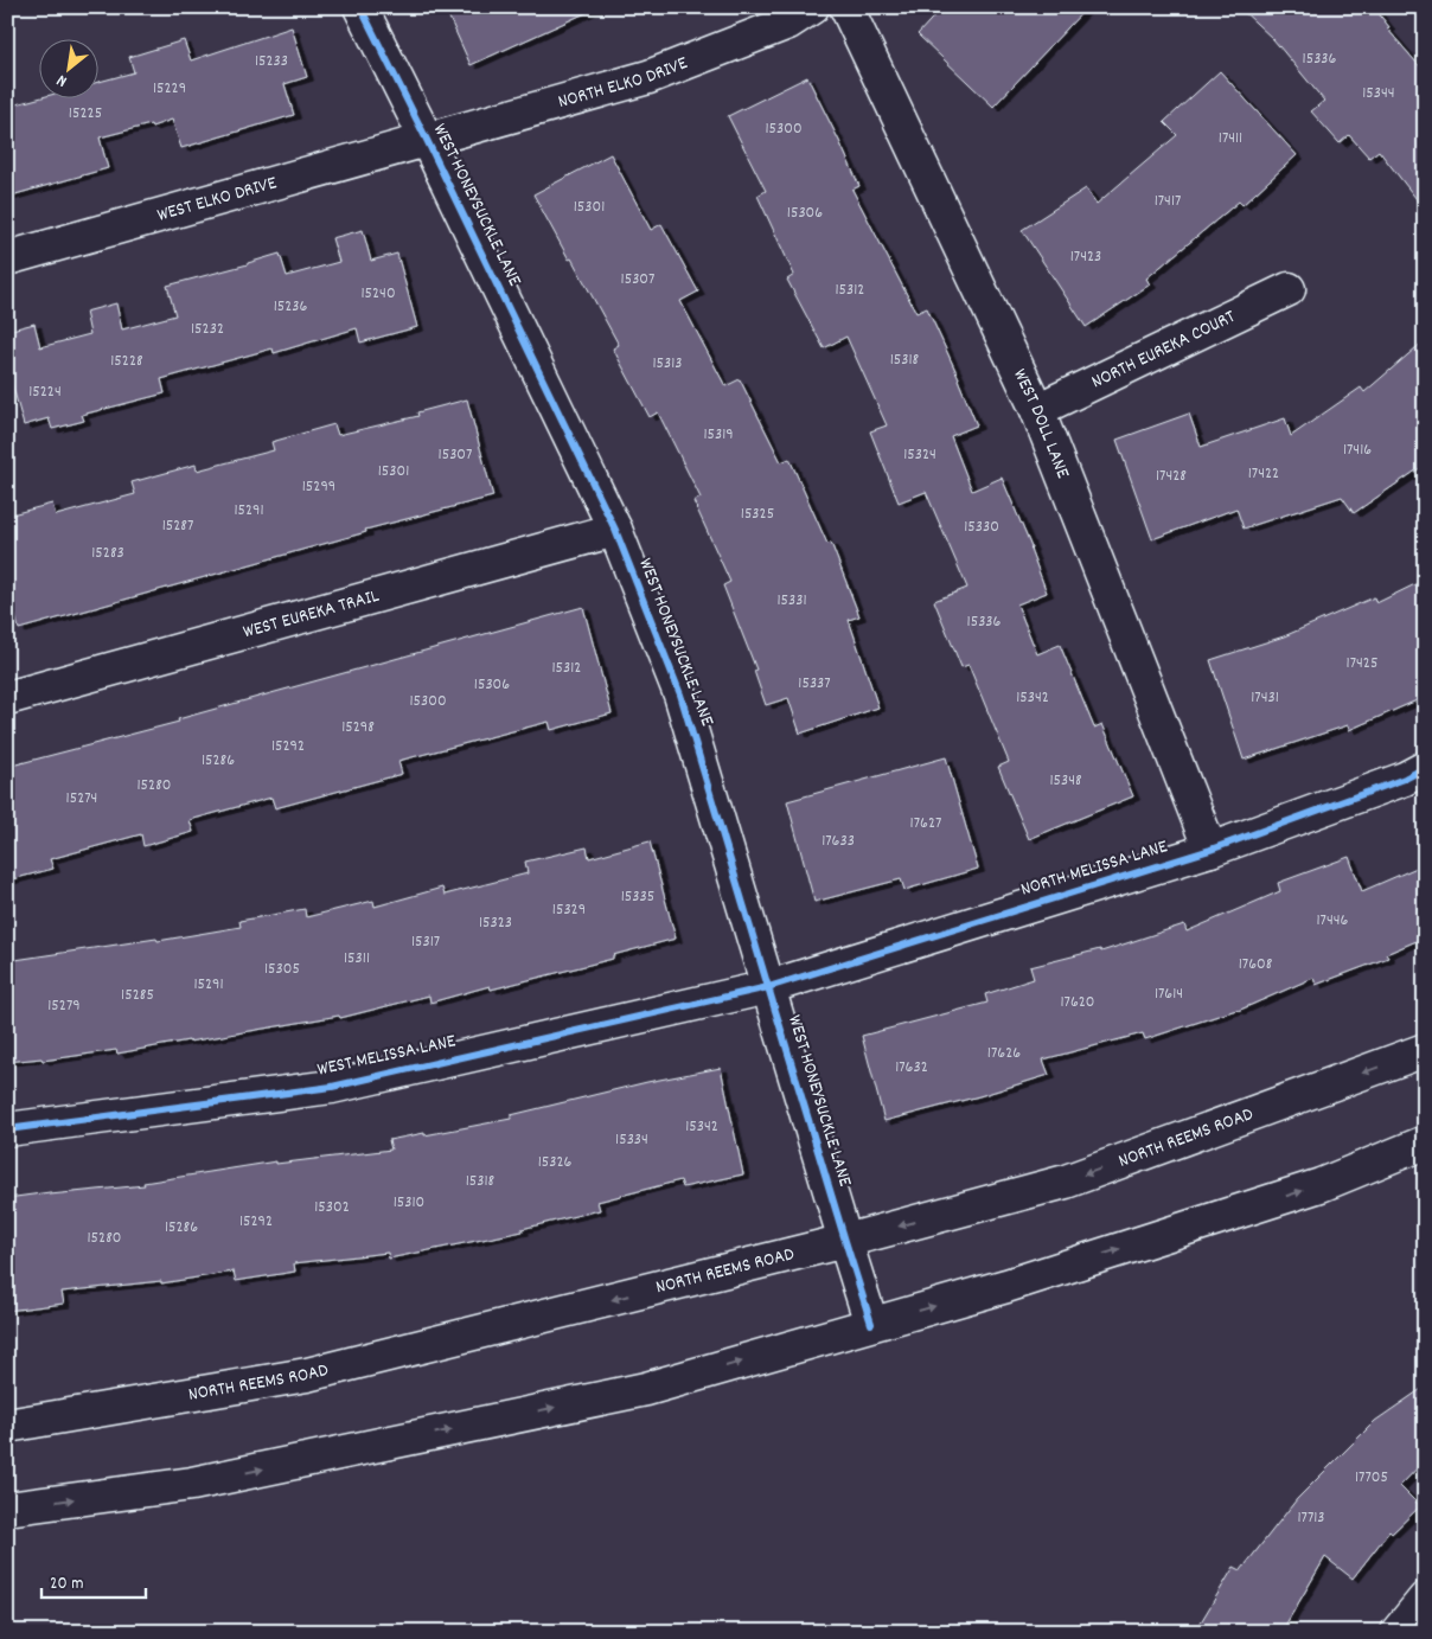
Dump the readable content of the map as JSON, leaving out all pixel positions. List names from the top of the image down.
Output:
{
  "streets": {
    "street": [
      "NORTH ELKO DRIVE",
      "WEST ELKO DRIVE",
      "WEST HONEYSUCKLE LANE",
      "NORTH EUREKA COURT",
      "WEST DOLL LANE",
      "WEST EUREKA TRAIL",
      "NORTH MELISSA LANE",
      "WEST MELISSA LANE",
      "NORTH REEMS ROAD"
    ]
  },
  "crossings": [
    ["NORTH ELKO DRIVE", "WEST ELKO DRIVE"],
    ["NORTH ELKO DRIVE", "WEST HONEYSUCKLE LANE"],
    ["WEST ELKO DRIVE", "WEST HONEYSUCKLE LANE"],
    ["WEST HONEYSUCKLE LANE", "WEST EUREKA TRAIL"],
    ["WEST HONEYSUCKLE LANE", "NORTH MELISSA LANE"],
    ["WEST HONEYSUCKLE LANE", "WEST MELISSA LANE"],
    ["WEST HONEYSUCKLE LANE", "NORTH REEMS ROAD"],
    ["NORTH EUREKA COURT", "WEST DOLL LANE"],
    ["WEST DOLL LANE", "NORTH MELISSA LANE"],
    ["NORTH MELISSA LANE", "WEST MELISSA LANE"]
  ],
  "house_numbers": [
    "15336",
    "15233",
    "15229",
    "15344",
    "15225",
    "15300",
    "17411",
    "17417",
    "15301",
    "15306",
    "17423",
    "15307",
    "15312",
    "15240",
    "15236",
    "15232",
    "15318",
    "15228",
    "15313",
    "15224",
    "15319",
    "17416",
    "15307",
    "15324",
    "15301",
    "17422",
    "17428",
    "15299",
    "15291",
    "15325",
    "15287",
    "15330",
    "15283",
    "15331",
    "15336",
    "17425",
    "15312",
    "15337",
    "15306",
    "15342",
    "17431",
    "15300",
    "15298",
    "15292",
    "15286",
    "15348",
    "15280",
    "15274",
    "17627",
    "17633",
    "15335",
    "15329",
    "17446",
    "15323",
    "15317",
    "15311",
    "17608",
    "15305",
    "15291",
    "17614",
    "15285",
    "17620",
    "15279",
    "17626",
    "17632",
    "15342",
    "15334",
    "15326",
    "15318",
    "15310",
    "15302",
    "15292",
    "15286",
    "15280",
    "17705",
    "17713"
  ],
  "scale_bar": "20 m",
  "north": "bottom left"
}
